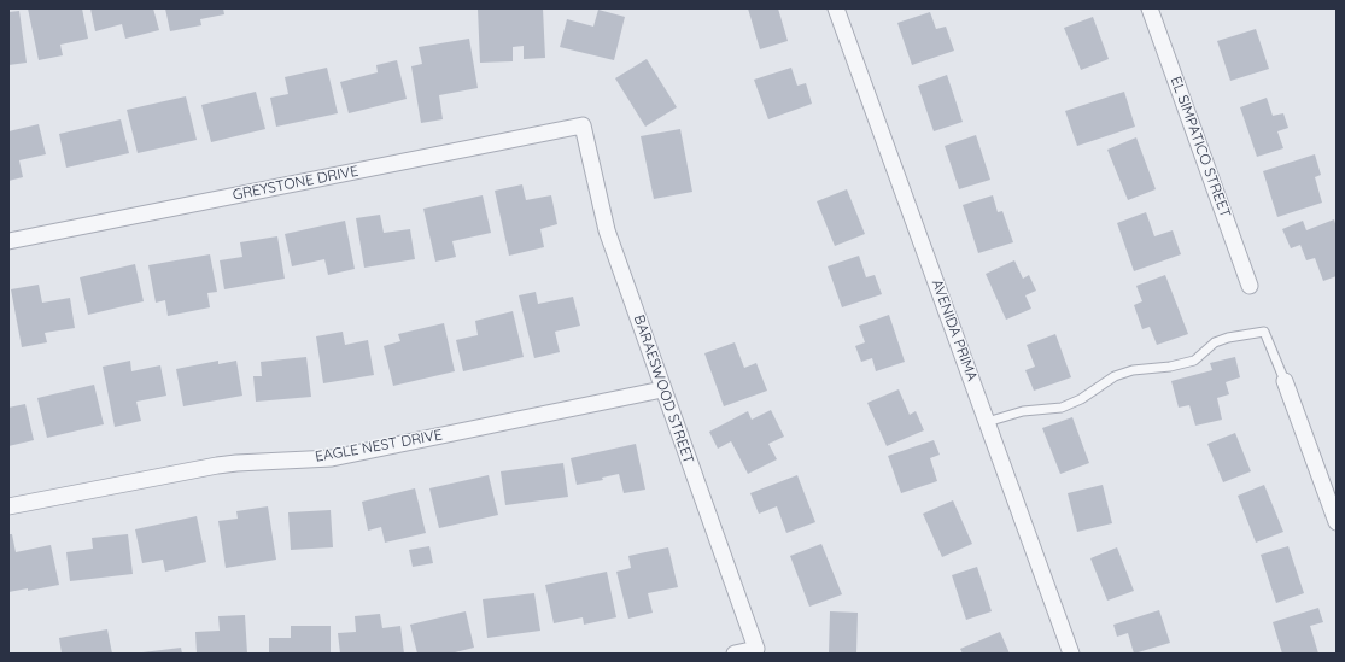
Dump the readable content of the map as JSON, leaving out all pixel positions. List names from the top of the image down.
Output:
{
  "streets": {
    "street": [
      "EL SIMPATICO STREET",
      "GREYSTONE DRIVE",
      "AVENIDA PRIMA",
      "BARAESWOOD STREET",
      "EAGLE NEST DRIVE"
    ]
  },
  "crossings": [
    ["GREYSTONE DRIVE", "BARAESWOOD STREET"],
    ["BARAESWOOD STREET", "EAGLE NEST DRIVE"]
  ]
}
